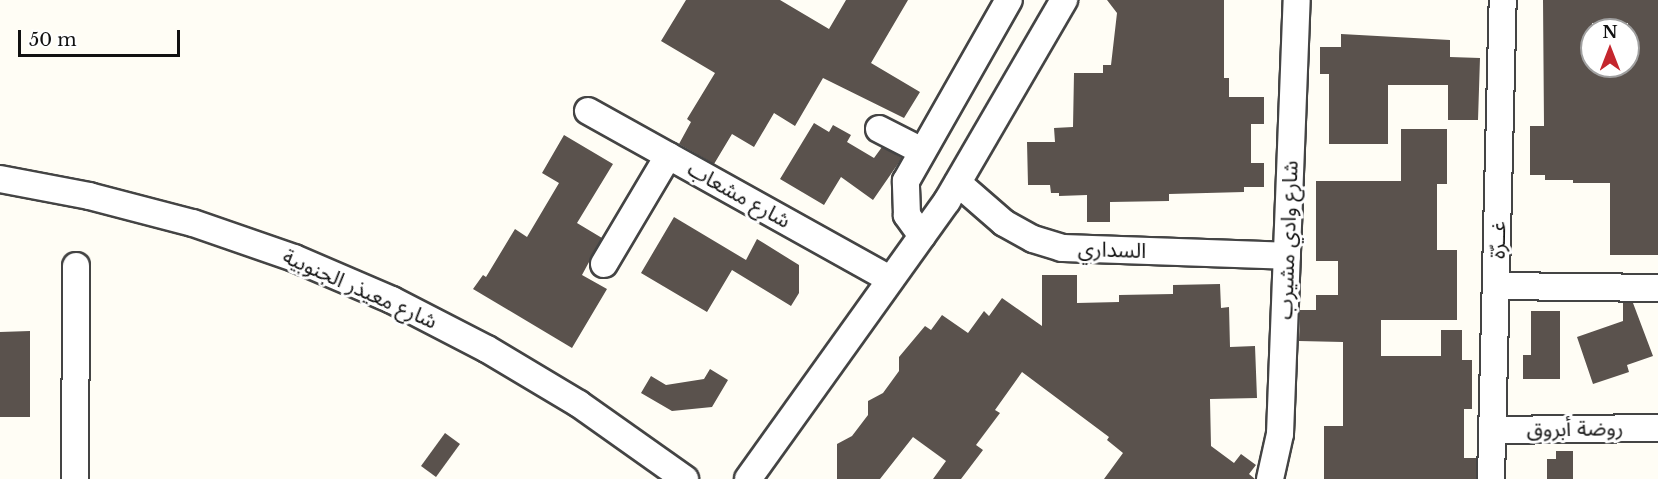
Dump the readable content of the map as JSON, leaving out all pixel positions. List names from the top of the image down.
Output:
{
  "streets": {
    "street": [
      "شارع مشعاب",
      "شارع وادي مشيرب",
      "غــرّة",
      "السداري",
      "شارع معيذر الجنوبية",
      "روضة أبروق"
    ]
  },
  "crossings": [
    ["شارع وادي مشيرب", "السداري"],
    ["غــرّة", "روضة أبروق"]
  ],
  "scale_bar": "50 m",
  "north": "top"
}
